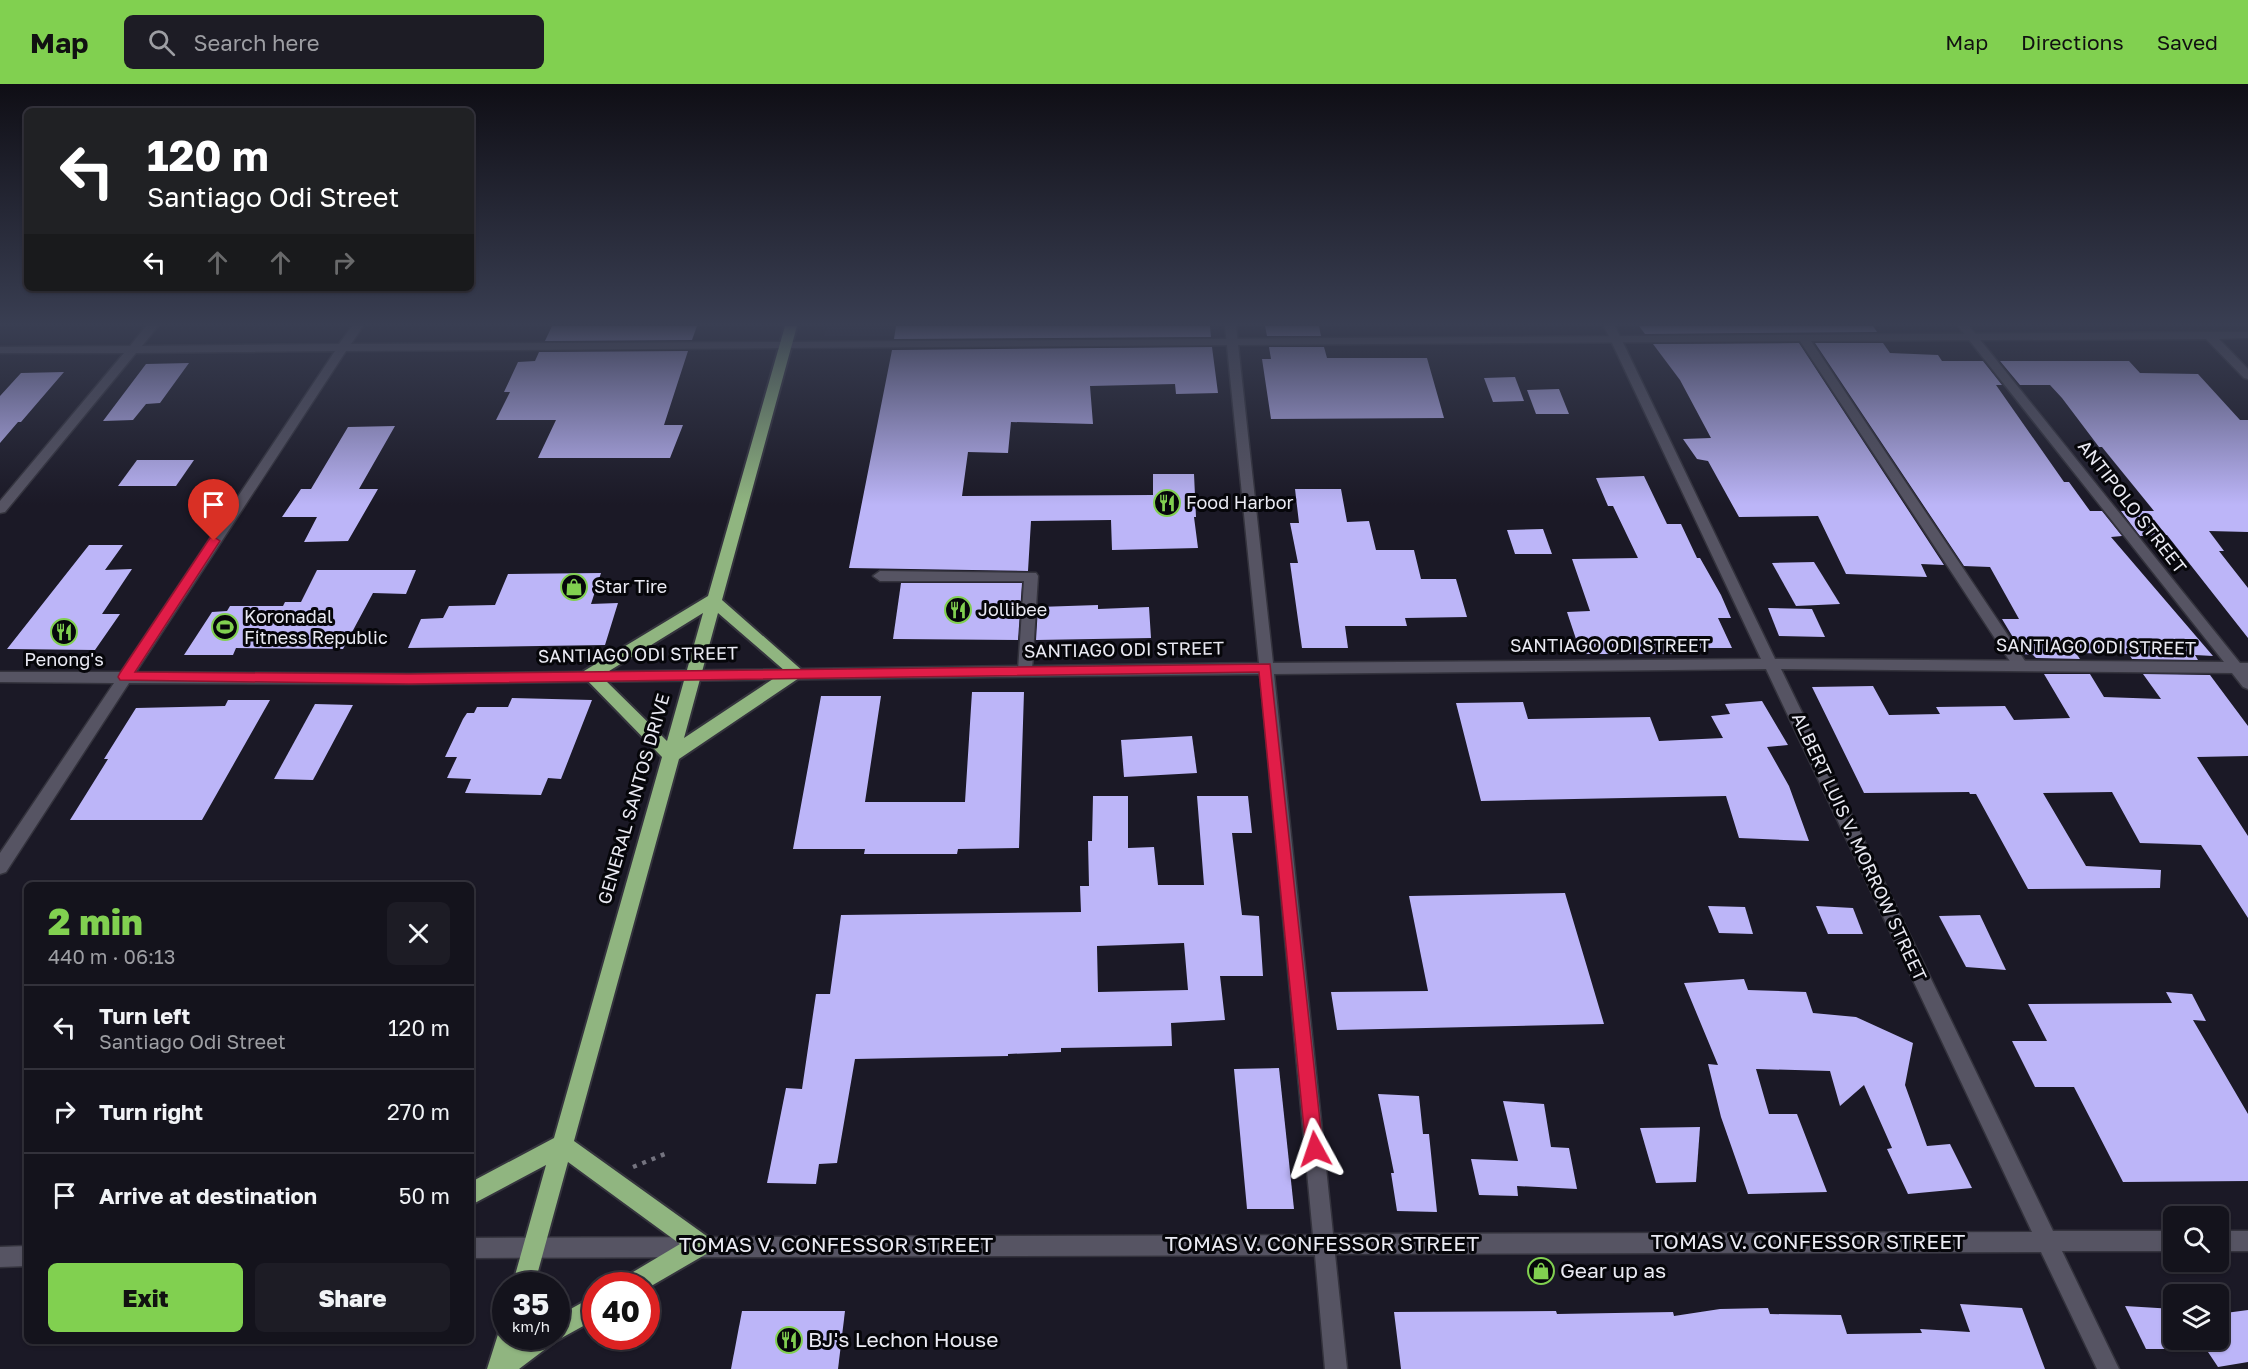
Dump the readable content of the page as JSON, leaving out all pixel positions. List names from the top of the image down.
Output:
{
  "streets": {
    "highway": ["GENERAL SANTOS DRIVE"],
    "street": [
      "ANTIPOLO STREET",
      "SANTIAGO ODI STREET",
      "ALBERT LUIS V. MORROW STREET",
      "TOMAS V. CONFESSOR STREET"
    ]
  },
  "crossings": [
    ["ANTIPOLO STREET", "SANTIAGO ODI STREET"],
    ["SANTIAGO ODI STREET", "GENERAL SANTOS DRIVE"],
    ["SANTIAGO ODI STREET", "ALBERT LUIS V. MORROW STREET"],
    ["GENERAL SANTOS DRIVE", "TOMAS V. CONFESSOR STREET"],
    ["ALBERT LUIS V. MORROW STREET", "TOMAS V. CONFESSOR STREET"]
  ],
  "places": {
    "restaurant": [
      "Food Harbor",
      "Jollibee",
      "Penong's",
      "BJ's Lechon House"
    ],
    "shop": ["Star Tire", "Gear up as"],
    "sports": ["Koronadal Fitness Republic"]
  },
  "page": {
    "header": "Map",
    "search": "Search here",
    "nav": ["Map", "Directions", "Saved"],
    "turn": ["120 m", "Santiago Odi Street"],
    "heading": ["2 min", "440 m · 06:13"],
    "list": [
      {
        "name": "Turn left",
        "note": "Santiago Odi Street",
        "value": "120 m"
      },
      {
        "name": "Turn right",
        "value": "270 m"
      },
      {
        "name": "Arrive at destination",
        "value": "50 m"
      }
    ],
    "buttons": ["Exit", "Share"],
    "speed": "35 km/h",
    "limit": "40"
  }
}
